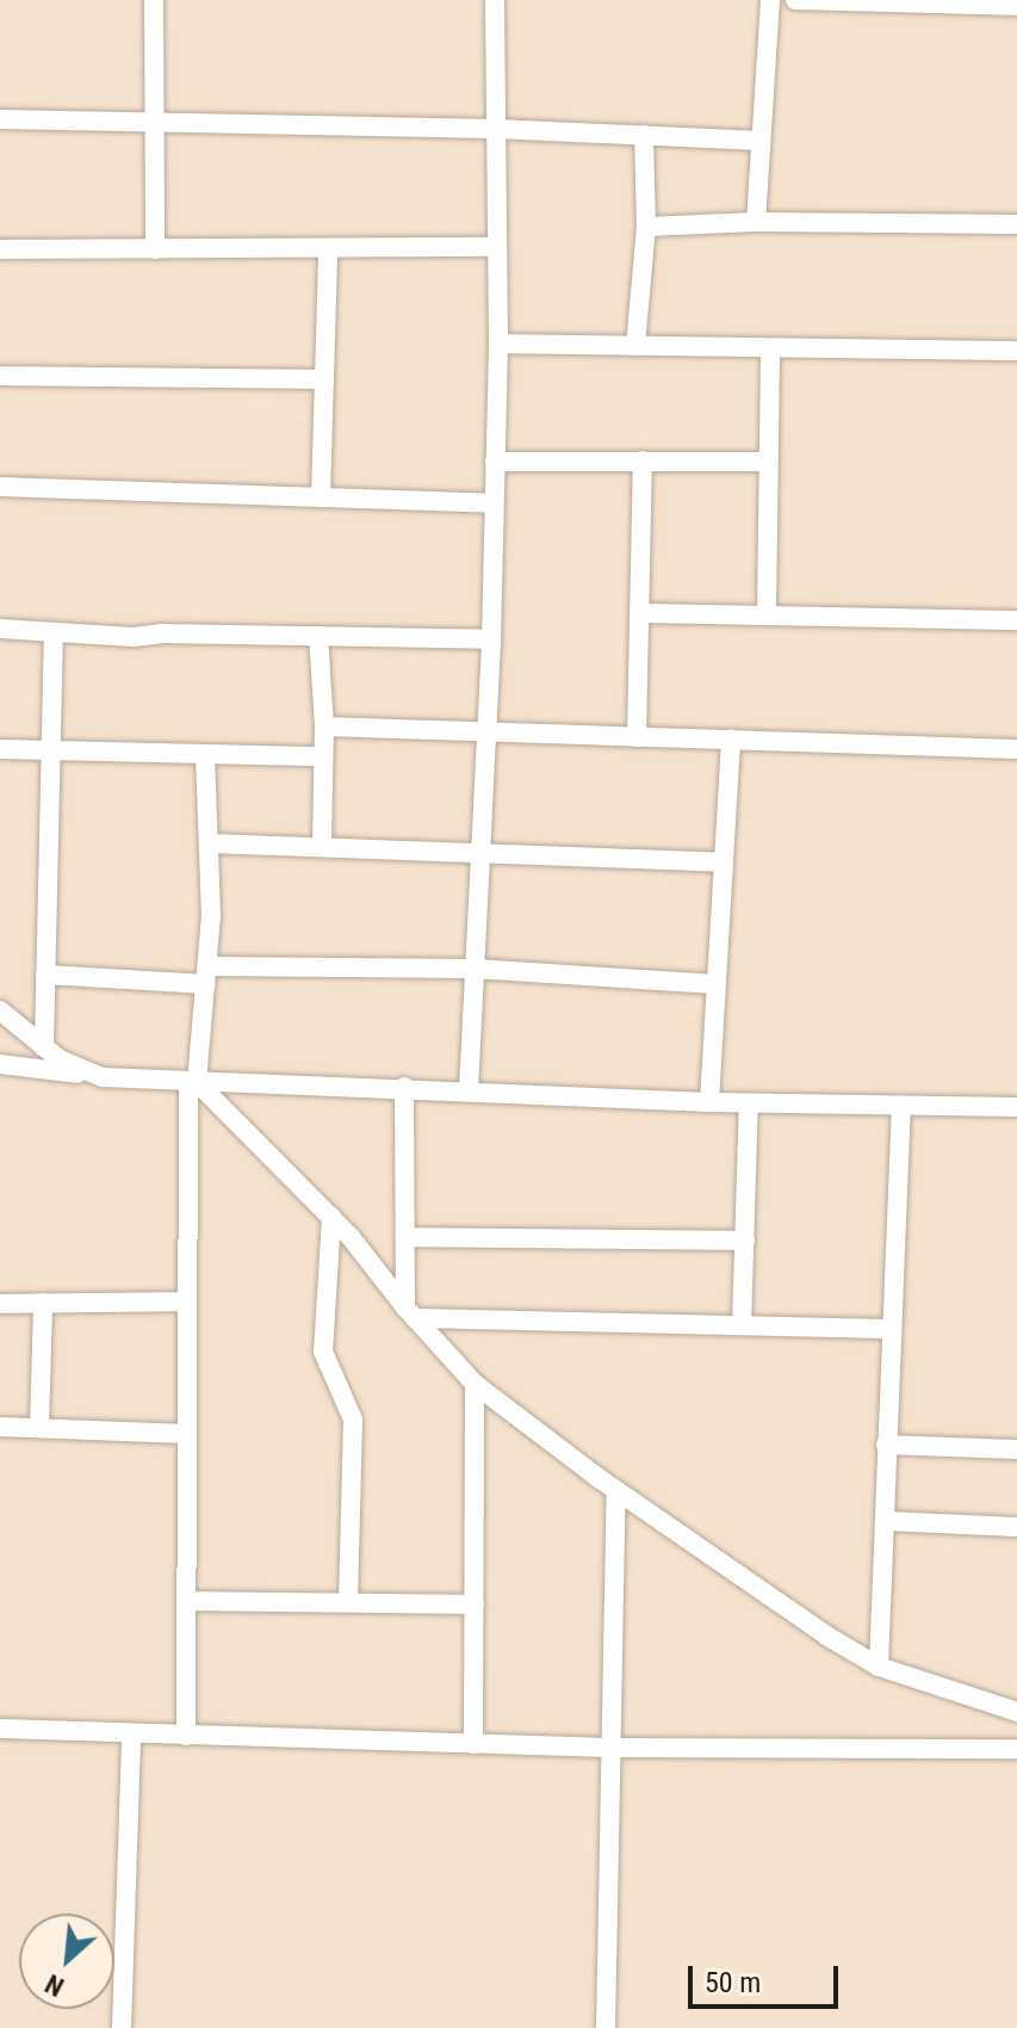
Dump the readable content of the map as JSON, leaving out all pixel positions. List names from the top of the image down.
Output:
{
  "scale_bar": "50 m",
  "north": "bottom left"
}
